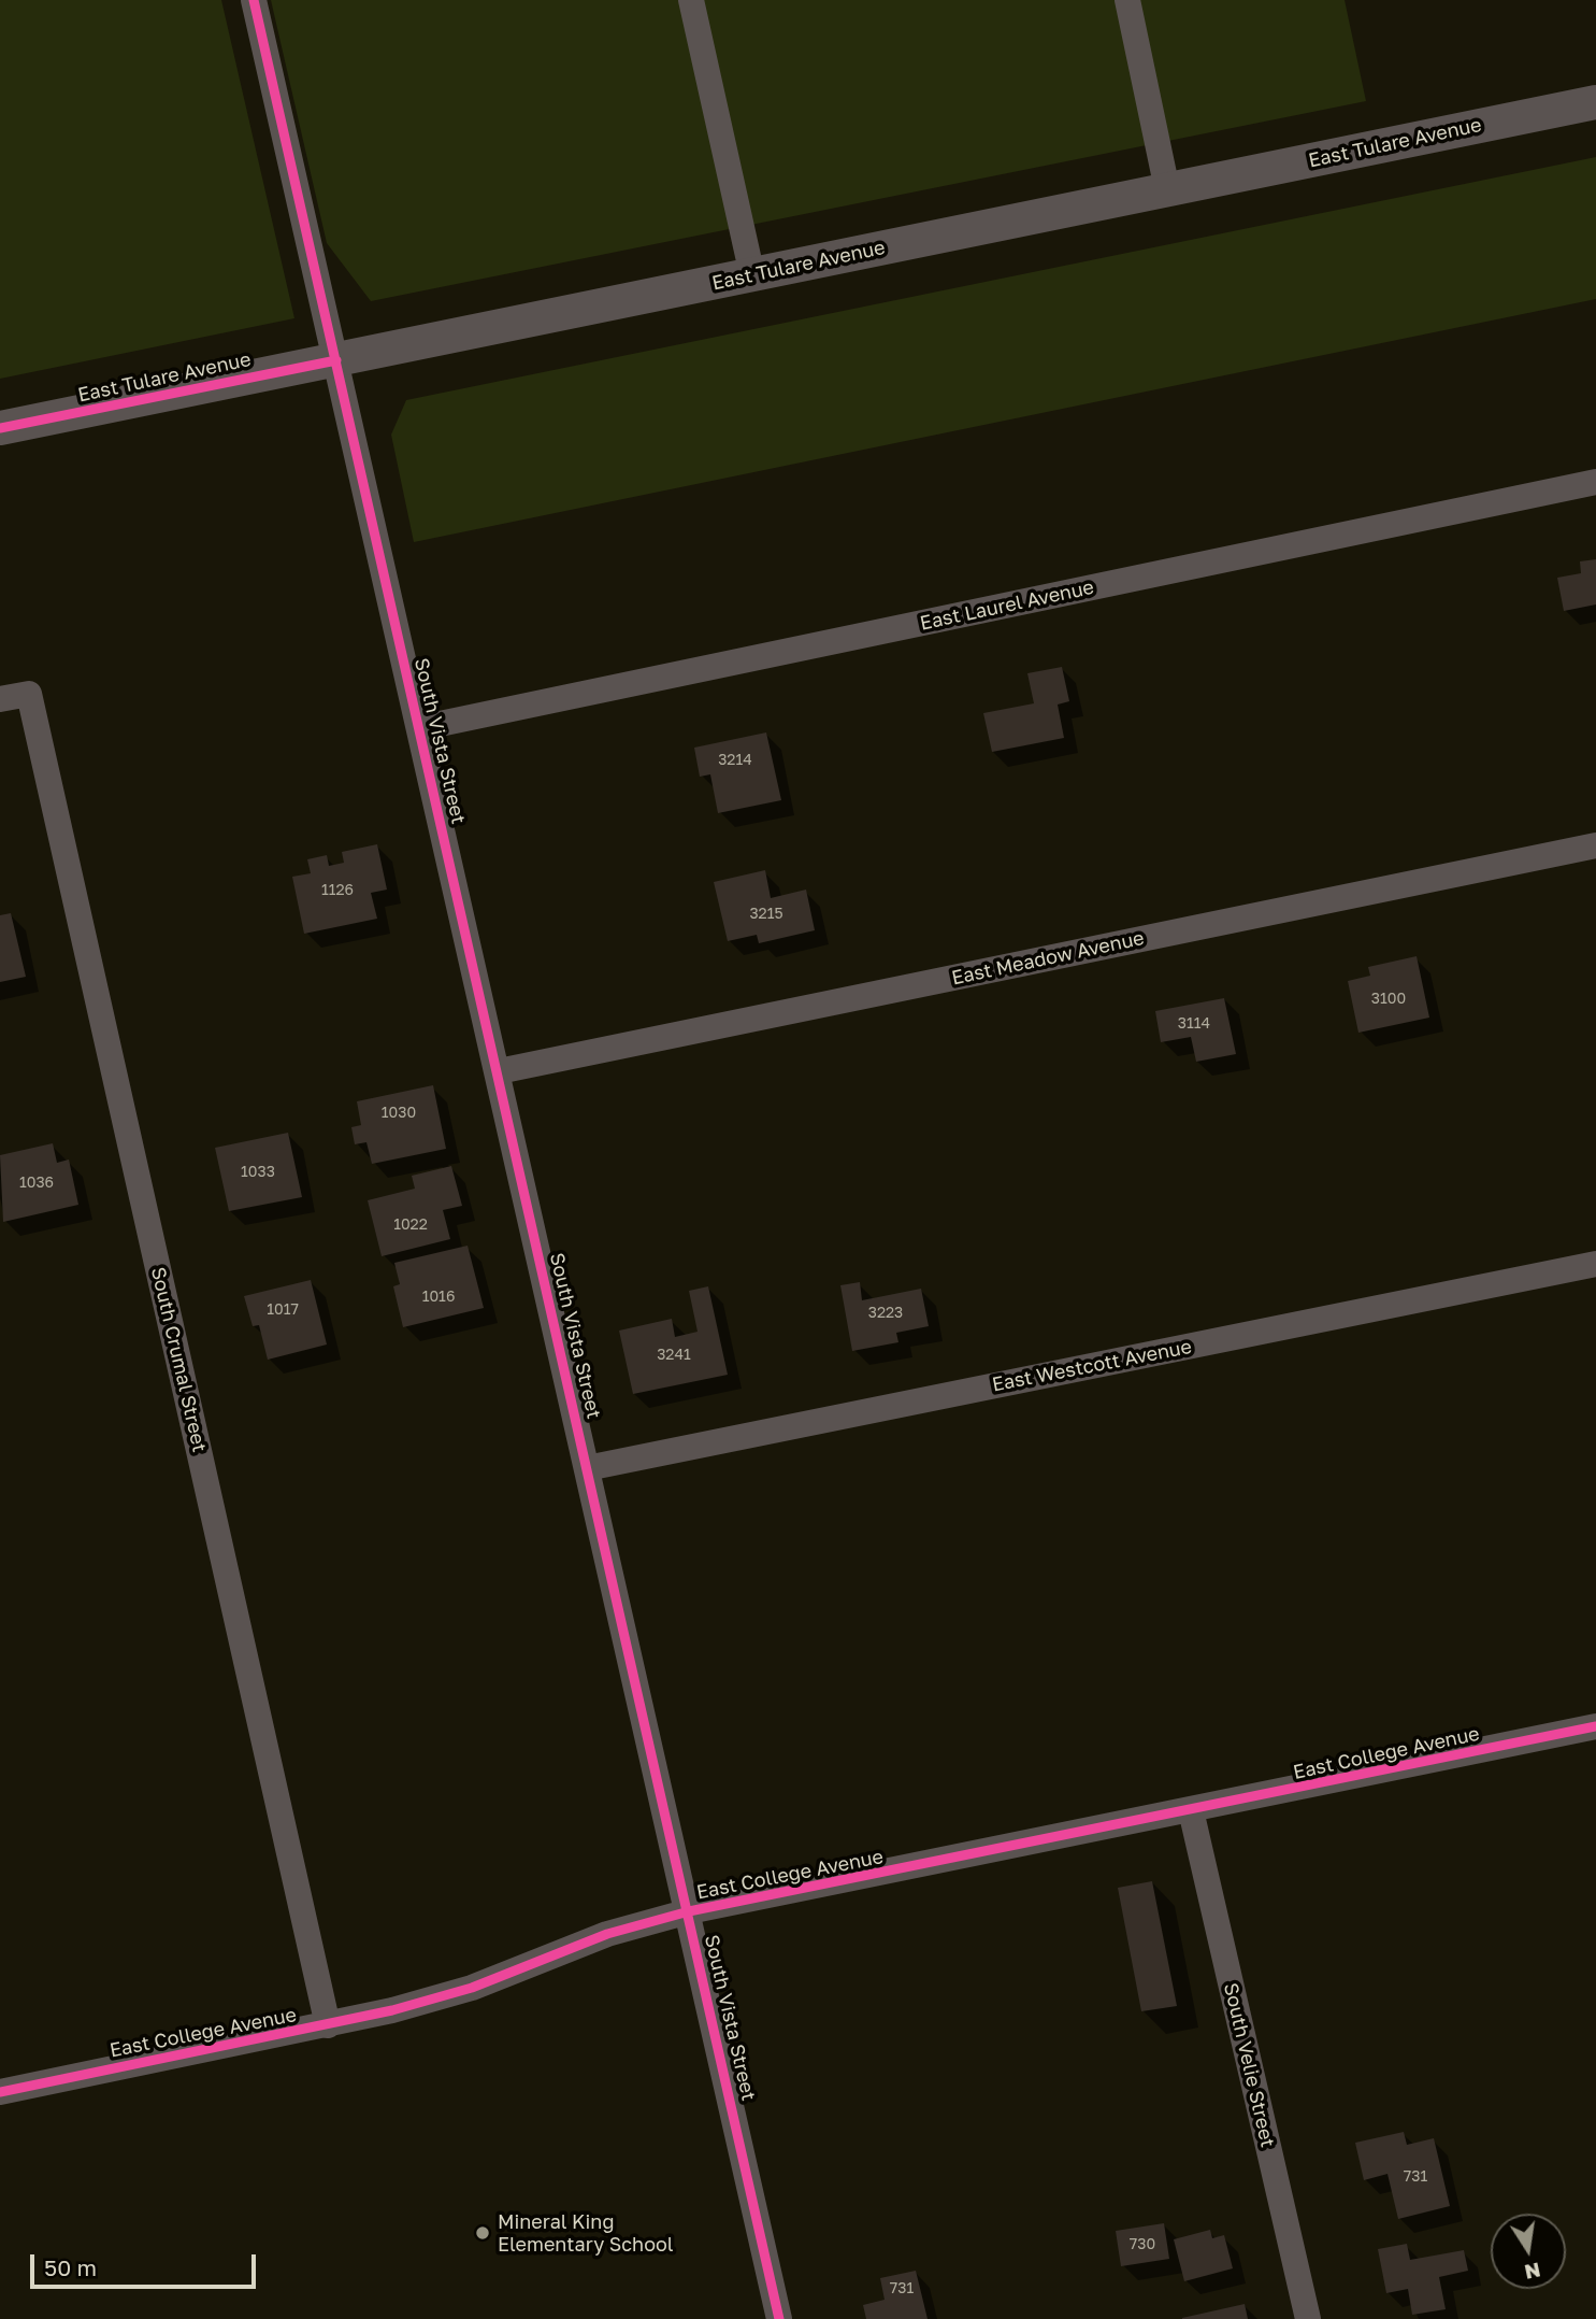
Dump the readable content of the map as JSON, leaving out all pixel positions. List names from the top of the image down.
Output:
{
  "streets": {
    "street": [
      "East Tulare Avenue",
      "East Laurel Avenue",
      "South Vista Street",
      "East Meadow Avenue",
      "South Crumal Street",
      "East Westcott Avenue",
      "East College Avenue",
      "South Velie Street"
    ]
  },
  "crossings": [
    ["East Tulare Avenue", "South Vista Street"],
    ["East Laurel Avenue", "South Vista Street"],
    ["South Vista Street", "East Meadow Avenue"],
    ["South Vista Street", "East Westcott Avenue"],
    ["South Vista Street", "East College Avenue"],
    ["South Crumal Street", "East College Avenue"],
    ["East College Avenue", "South Velie Street"]
  ],
  "places": ["Mineral King Elementary School"],
  "house_numbers": [
    "3214",
    "1126",
    "3215",
    "3100",
    "3114",
    "1030",
    "1033",
    "1036",
    "1022",
    "1016",
    "1017",
    "3223",
    "3241",
    "731",
    "730",
    "731"
  ],
  "scale_bar": "50 m",
  "north": "bottom"
}
